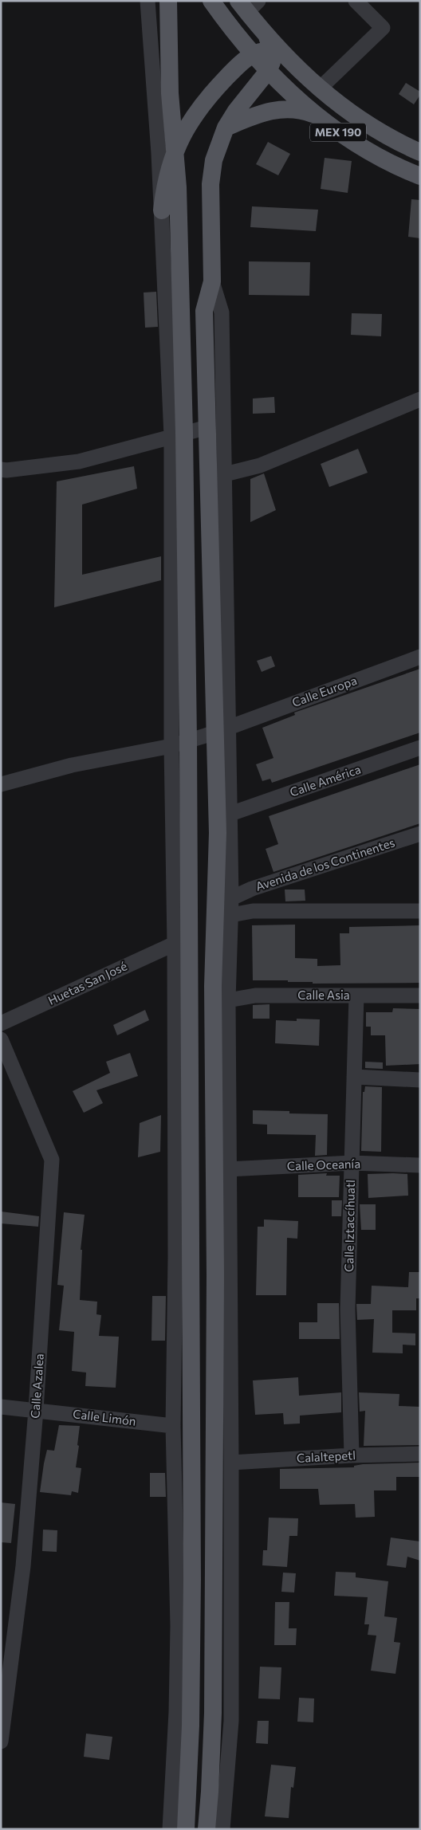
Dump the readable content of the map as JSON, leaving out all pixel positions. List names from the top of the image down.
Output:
{
  "streets": {
    "main road": ["MEX 190"],
    "street": [
      "Calle Europa",
      "Calle América",
      "Avenida de los Continentes",
      "Huetas San José",
      "Calle Asia",
      "Calle Oceanía",
      "Calle Iztaccíhuatl",
      "Calle Azalea",
      "Calle Limón",
      "Calaltepetl"
    ]
  },
  "crossings": [
    ["Calle Asia", "Calle Iztaccíhuatl"],
    ["Calle Oceanía", "Calle Iztaccíhuatl"],
    ["Calle Iztaccíhuatl", "Calaltepetl"],
    ["Calle Azalea", "Calle Limón"]
  ]
}
